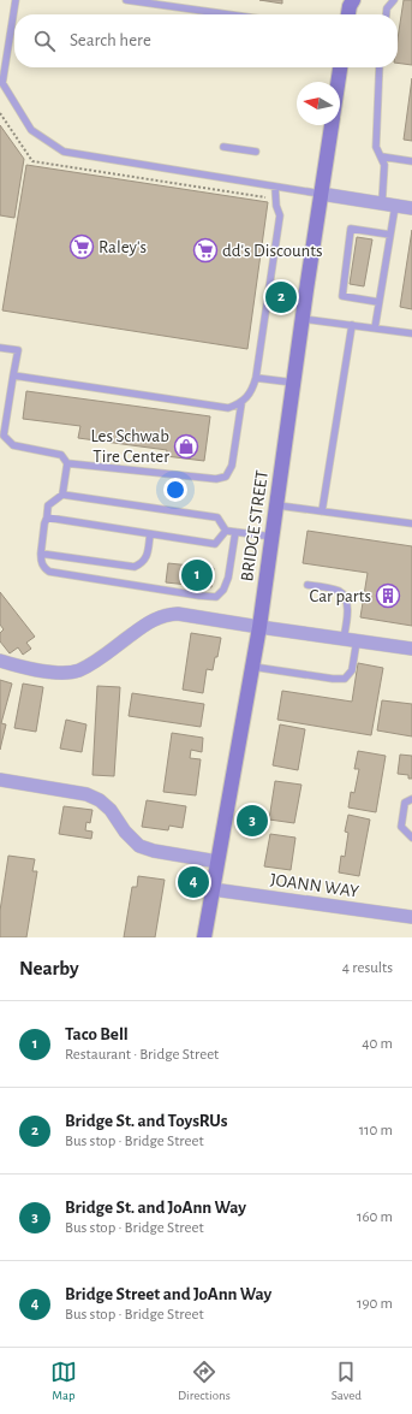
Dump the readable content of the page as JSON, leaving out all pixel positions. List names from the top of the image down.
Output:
{
  "streets": {
    "main road": ["BRIDGE STREET"],
    "street": ["JOANN WAY"]
  },
  "crossings": [
    ["BRIDGE STREET", "JOANN WAY"]
  ],
  "places": {
    "supermarket": ["Raley's", "dd's Discounts"],
    "shop": ["Les Schwab Tire Center"],
    "building": ["Car parts"]
  },
  "north": "left",
  "page": {
    "search": "Search here",
    "pins": [
      "2",
      "1",
      "3",
      "4"
    ],
    "heading": ["Nearby", "4 results"],
    "list": [
      {
        "mark": "1",
        "name": "Taco Bell",
        "note": "Restaurant · Bridge Street",
        "value": "40 m"
      },
      {
        "mark": "2",
        "name": "Bridge St. and ToysRUs",
        "note": "Bus stop · Bridge Street",
        "value": "110 m"
      },
      {
        "mark": "3",
        "name": "Bridge St. and JoAnn Way",
        "note": "Bus stop · Bridge Street",
        "value": "160 m"
      },
      {
        "mark": "4",
        "name": "Bridge Street and JoAnn Way",
        "note": "Bus stop · Bridge Street",
        "value": "190 m"
      }
    ],
    "nav": ["Map", "Directions", "Saved"]
  }
}
